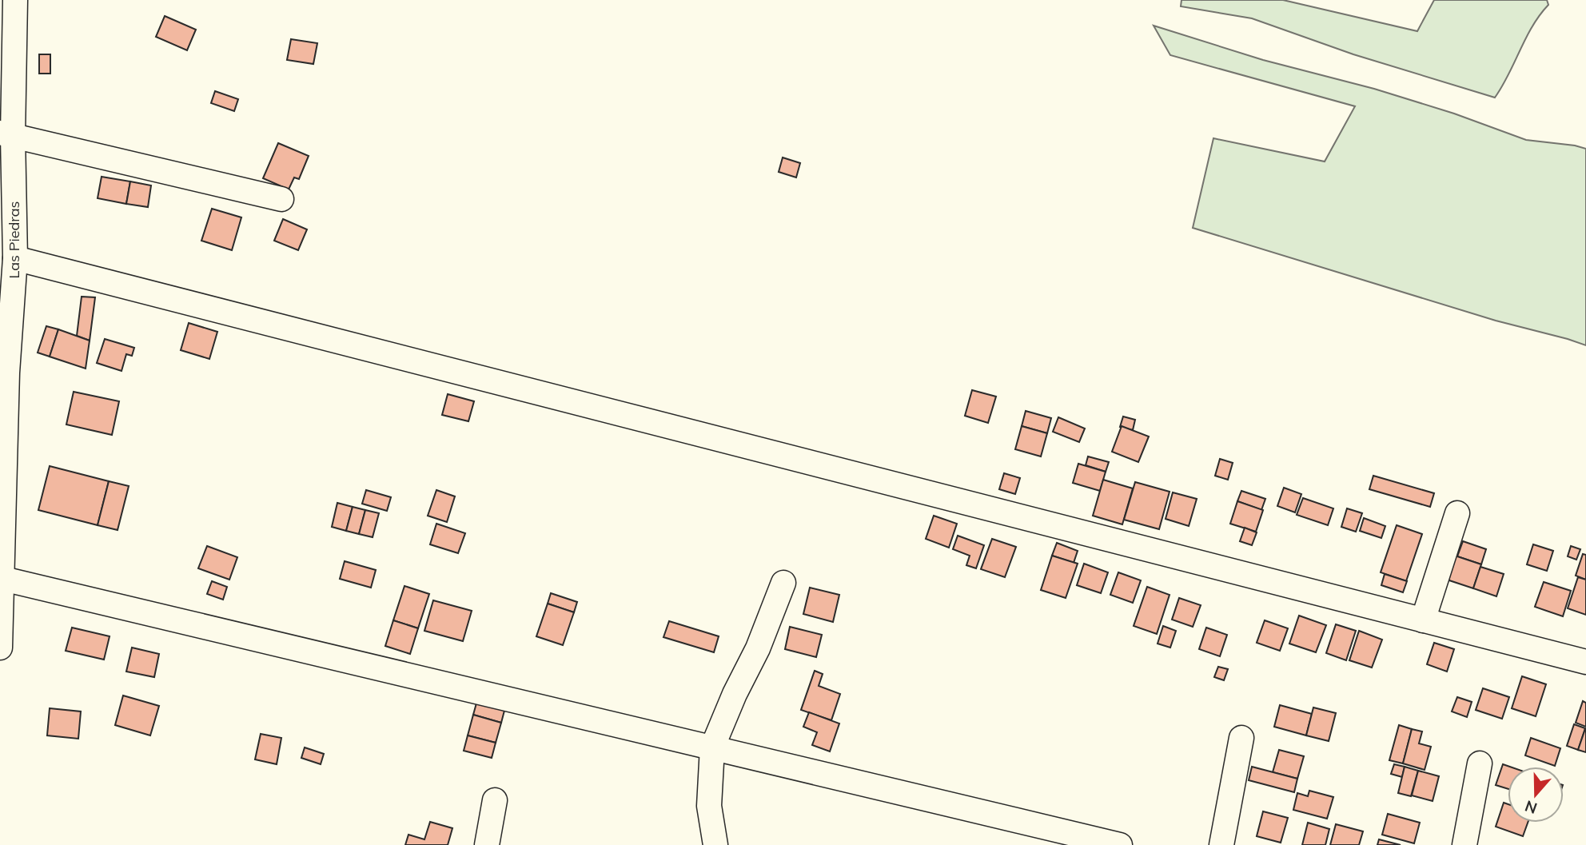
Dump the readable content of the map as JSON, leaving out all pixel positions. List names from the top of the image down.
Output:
{
  "streets": {
    "street": ["Las Piedras"]
  },
  "north": "bottom"
}
